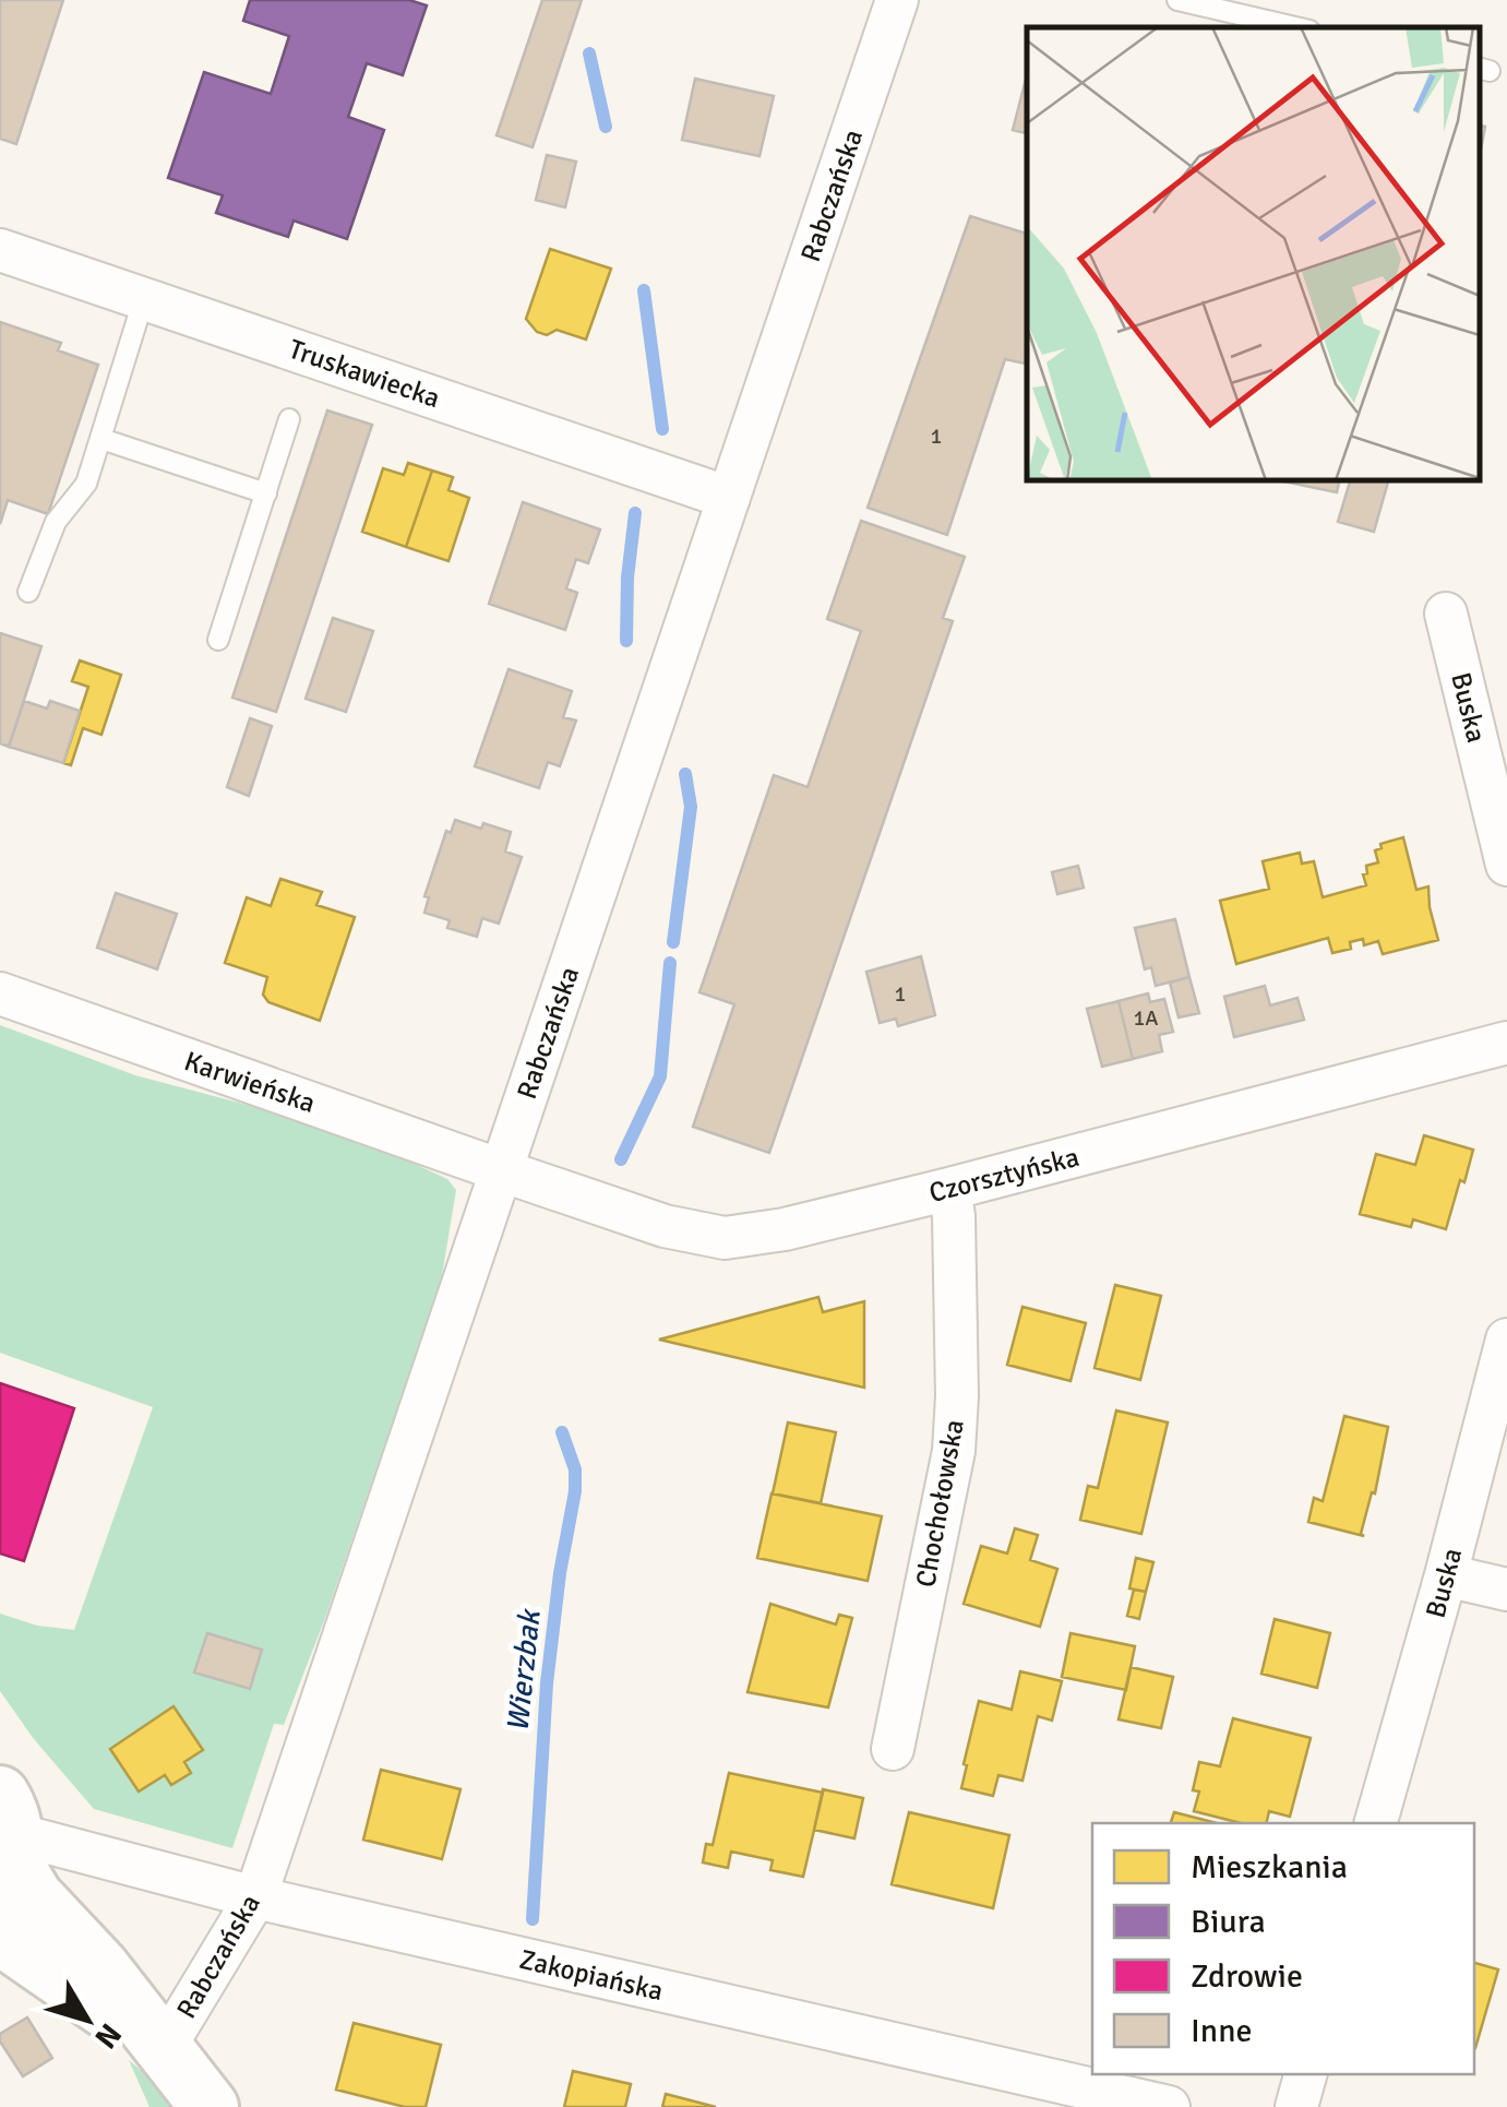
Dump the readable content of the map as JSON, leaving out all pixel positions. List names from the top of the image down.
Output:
{
  "streets": {
    "street": [
      "Rabczańska",
      "Truskawiecka",
      "Buska",
      "Karwieńska",
      "Czorsztyńska",
      "Chochołowska",
      "Zakopiańska"
    ]
  },
  "crossings": [
    ["Rabczańska", "Truskawiecka"],
    ["Rabczańska", "Karwieńska"],
    ["Rabczańska", "Czorsztyńska"],
    ["Rabczańska", "Zakopiańska"],
    ["Karwieńska", "Czorsztyńska"],
    ["Czorsztyńska", "Chochołowska"]
  ],
  "water": ["Wierzbak"],
  "house_numbers": ["1", "1", "1A"],
  "legend": [
    "Mieszkania",
    "Biura",
    "Zdrowie",
    "Inne"
  ],
  "north": "bottom right"
}
